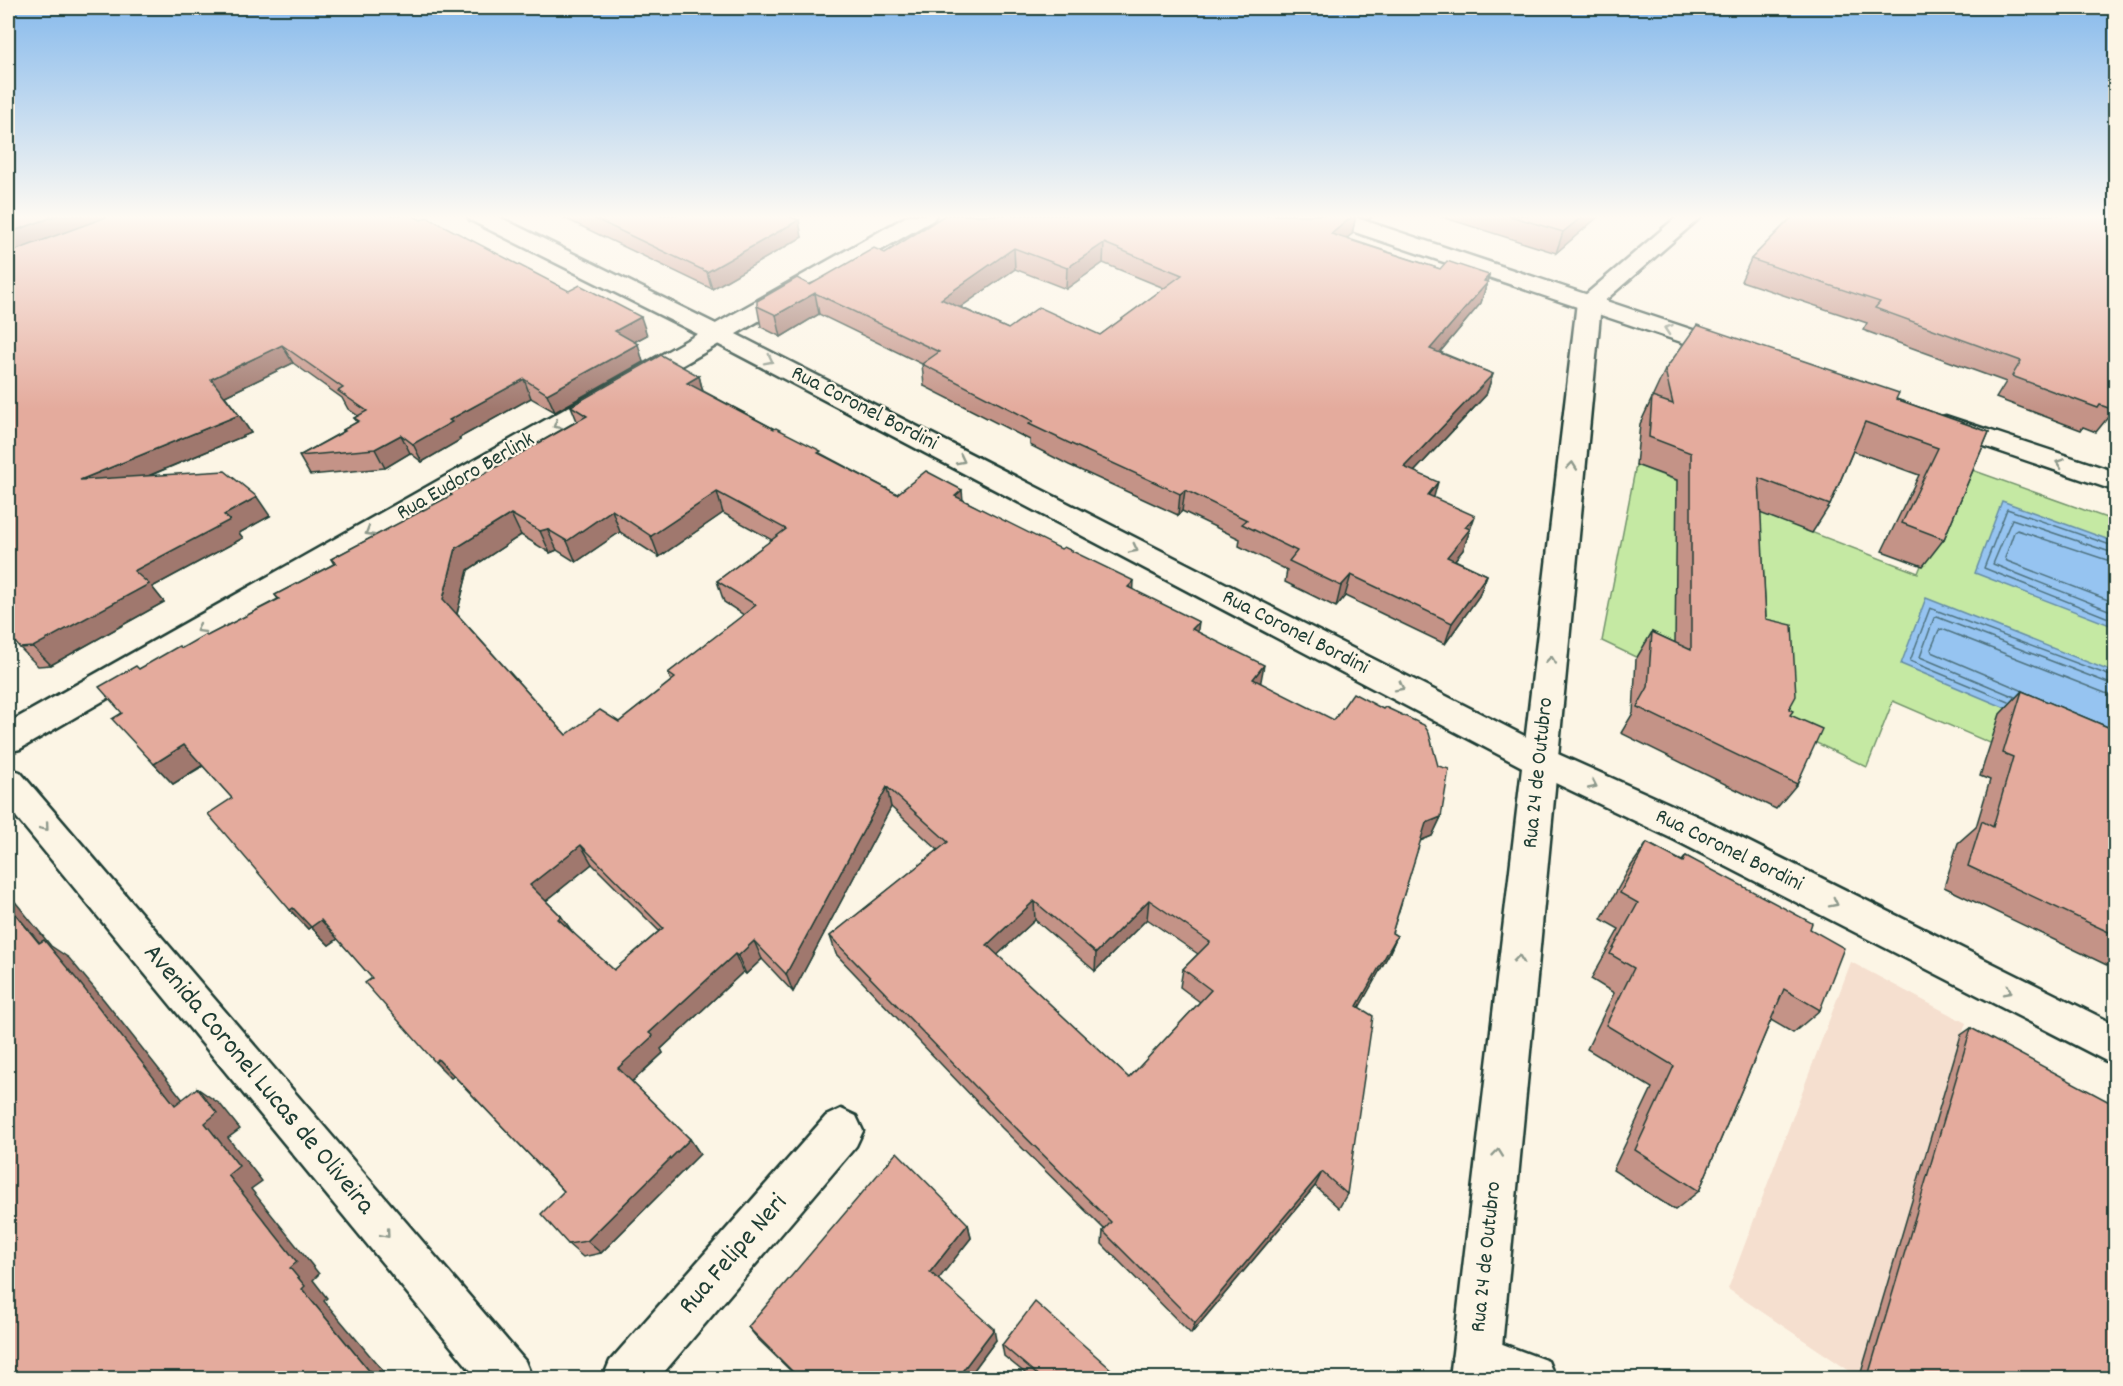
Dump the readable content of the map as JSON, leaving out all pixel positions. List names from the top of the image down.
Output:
{
  "streets": {
    "street": [
      "Rua Coronel Bordini",
      "Rua Eudoro Berlink",
      "Rua 24 de Outubro",
      "Avenida Coronel Lucas de Oliveira",
      "Rua Felipe Neri"
    ]
  },
  "crossings": [
    ["Rua Coronel Bordini", "Rua Eudoro Berlink"],
    ["Rua Coronel Bordini", "Rua 24 de Outubro"]
  ],
  "one_way": [
    "Rua Coronel Bordini",
    "Rua Eudoro Berlink",
    "Rua 24 de Outubro",
    "Avenida Coronel Lucas de Oliveira"
  ]
}
